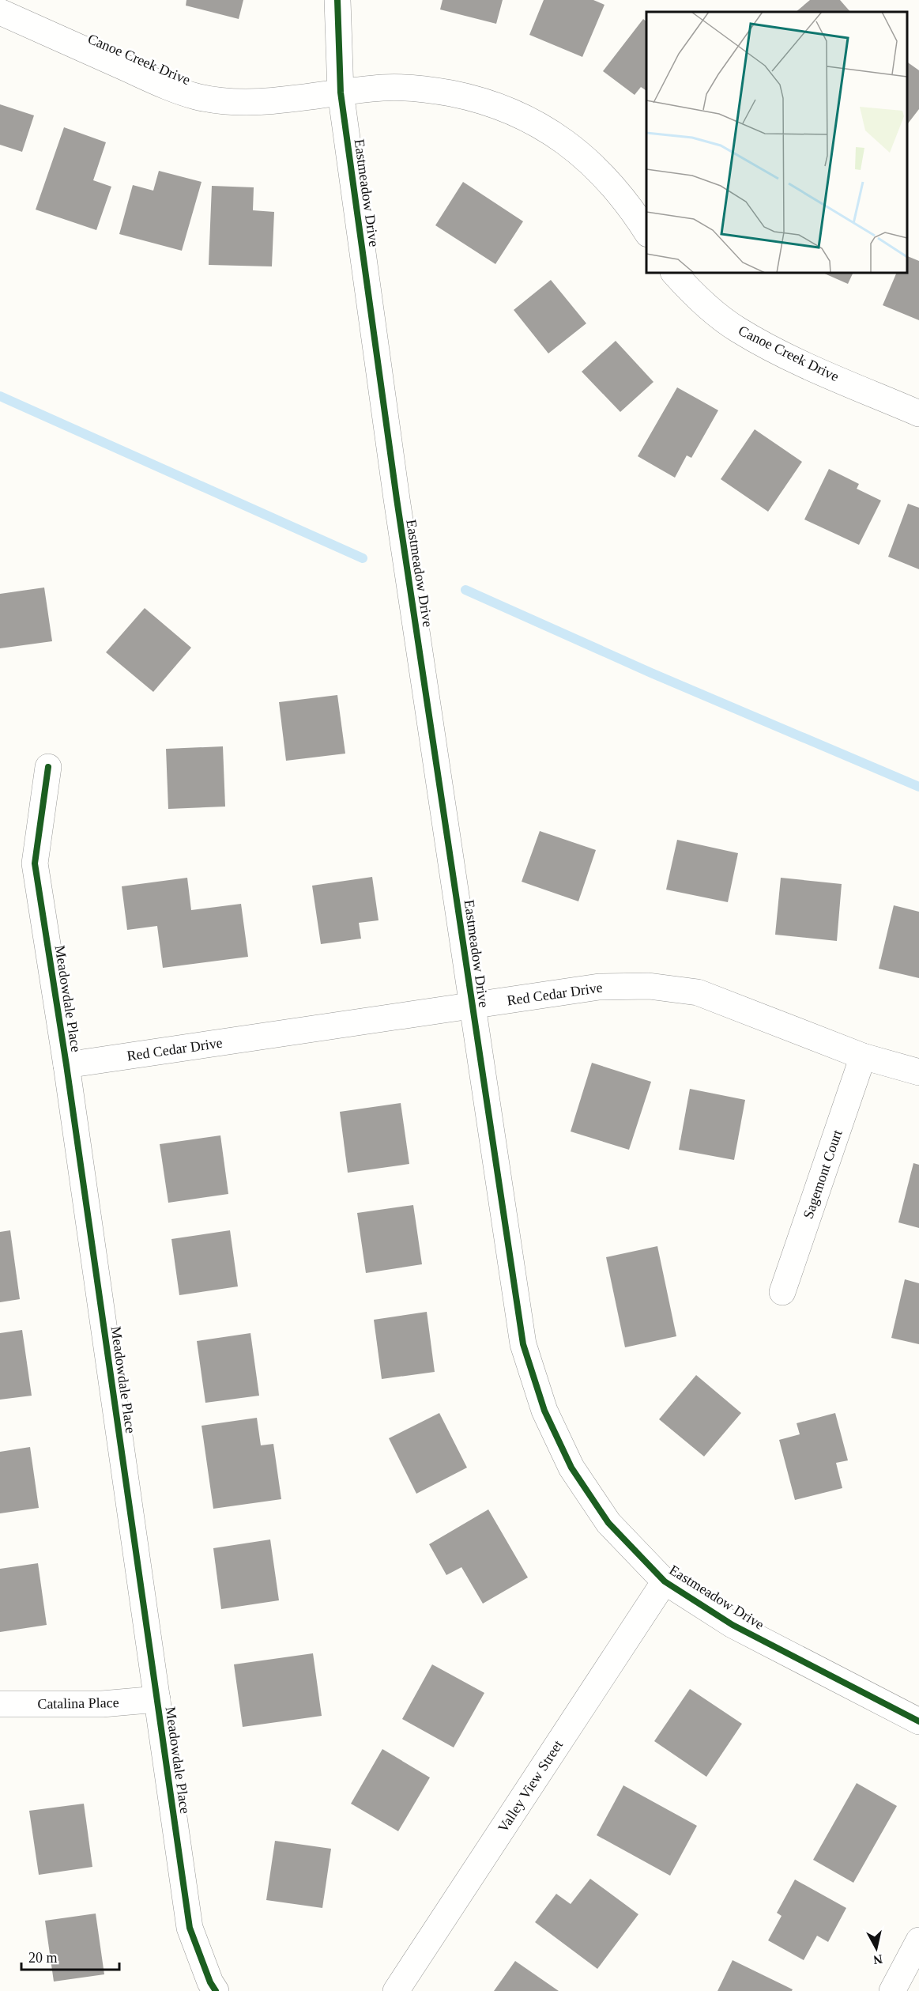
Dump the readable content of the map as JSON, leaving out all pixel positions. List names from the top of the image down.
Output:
{
  "streets": {
    "street": [
      "Canoe Creek Drive",
      "Eastmeadow Drive",
      "Red Cedar Drive",
      "Meadowdale Place",
      "Sagemont Court",
      "Catalina Place",
      "Valley View Street"
    ]
  },
  "crossings": [
    ["Canoe Creek Drive", "Eastmeadow Drive"],
    ["Eastmeadow Drive", "Red Cedar Drive"],
    ["Eastmeadow Drive", "Valley View Street"],
    ["Red Cedar Drive", "Meadowdale Place"],
    ["Red Cedar Drive", "Sagemont Court"],
    ["Meadowdale Place", "Catalina Place"]
  ],
  "scale_bar": "20 m",
  "north": "bottom"
}
